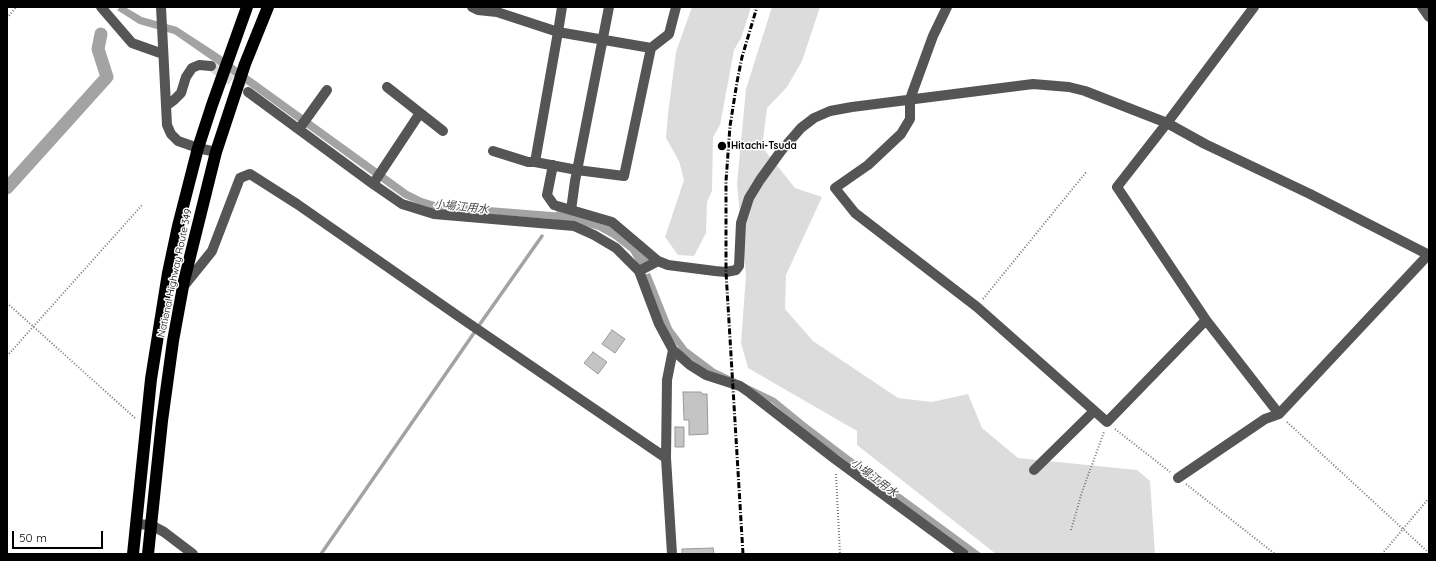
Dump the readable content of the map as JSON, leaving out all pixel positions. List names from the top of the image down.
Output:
{
  "streets": {
    "highway": ["National Highway Route 349"]
  },
  "water": ["小場江用水"],
  "places": ["Hitachi-Tsuda"],
  "scale_bar": "50 m"
}
